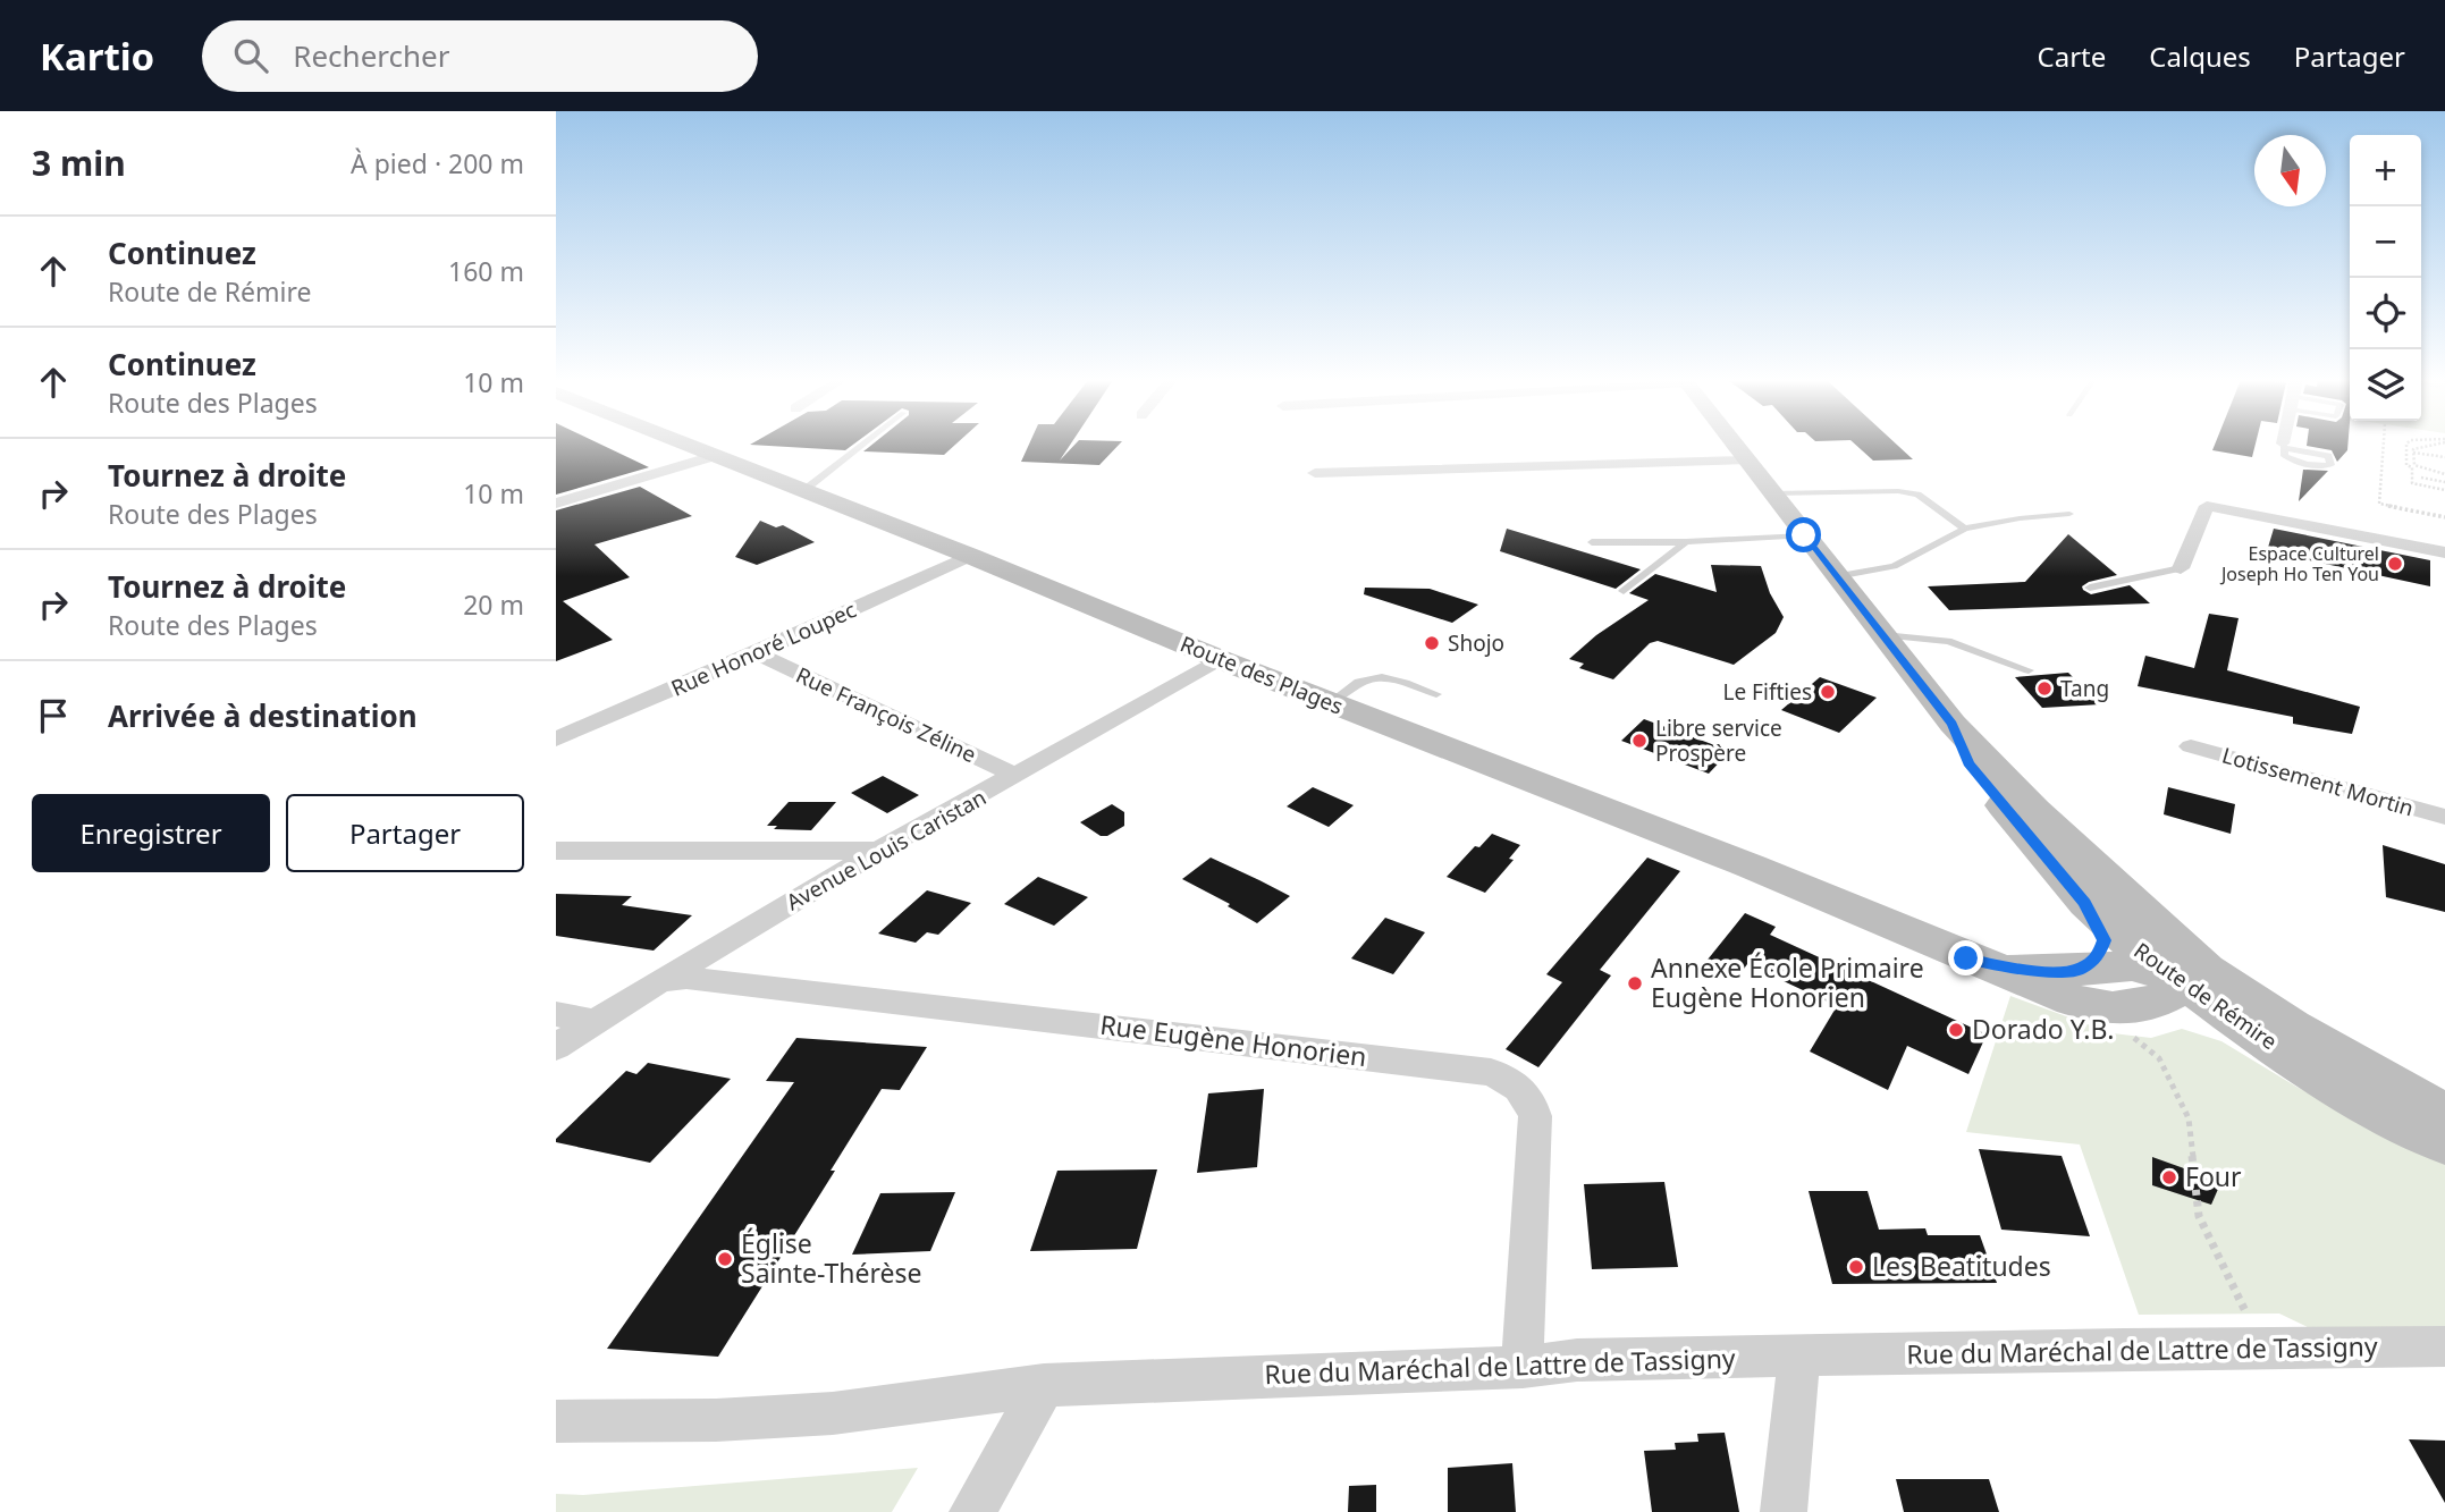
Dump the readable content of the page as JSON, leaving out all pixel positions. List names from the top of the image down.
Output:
{
  "streets": {
    "street": [
      "Rue Honoré Loupec",
      "Route des Plages",
      "Rue François Zéline",
      "Lotissement Mortin",
      "Avenue Louis Caristan",
      "Route de Rémire",
      "Rue Eugène Honorien",
      "Rue du Maréchal de Lattre de Tassigny"
    ]
  },
  "crossings": [
    ["Rue Honoré Loupec", "Route des Plages"],
    ["Rue Honoré Loupec", "Rue François Zéline"],
    ["Route des Plages", "Avenue Louis Caristan"],
    ["Route des Plages", "Route de Rémire"],
    ["Rue François Zéline", "Avenue Louis Caristan"],
    ["Avenue Louis Caristan", "Rue Eugène Honorien"],
    ["Rue Eugène Honorien", "Rue du Maréchal de Lattre de Tassigny"]
  ],
  "places": [
    "Espace Culturel Joseph Ho Ten You",
    "Shojo",
    "Tang",
    "Le Fifties",
    "Libre service Prospère",
    "Annexe École Primaire Eugène Honorien",
    "Dorado Y.B.",
    "Four",
    "Église Sainte-Thérèse",
    "Les Beatitudes"
  ],
  "north": "bottom",
  "page": {
    "header": "Kartio",
    "search": "Rechercher",
    "nav": ["Carte", "Calques", "Partager"],
    "heading": ["3 min", "À pied · 200 m"],
    "map_buttons": ["+", "−"],
    "list": [
      ["Continuez", "Route de Rémire", "160 m"],
      ["Continuez", "Route des Plages", "10 m"],
      ["Tournez à droite", "Route des Plages", "10 m"],
      ["Tournez à droite", "Route des Plages", "20 m"],
      "Arrivée à destination"
    ],
    "buttons": ["Enregistrer", "Partager"]
  }
}
